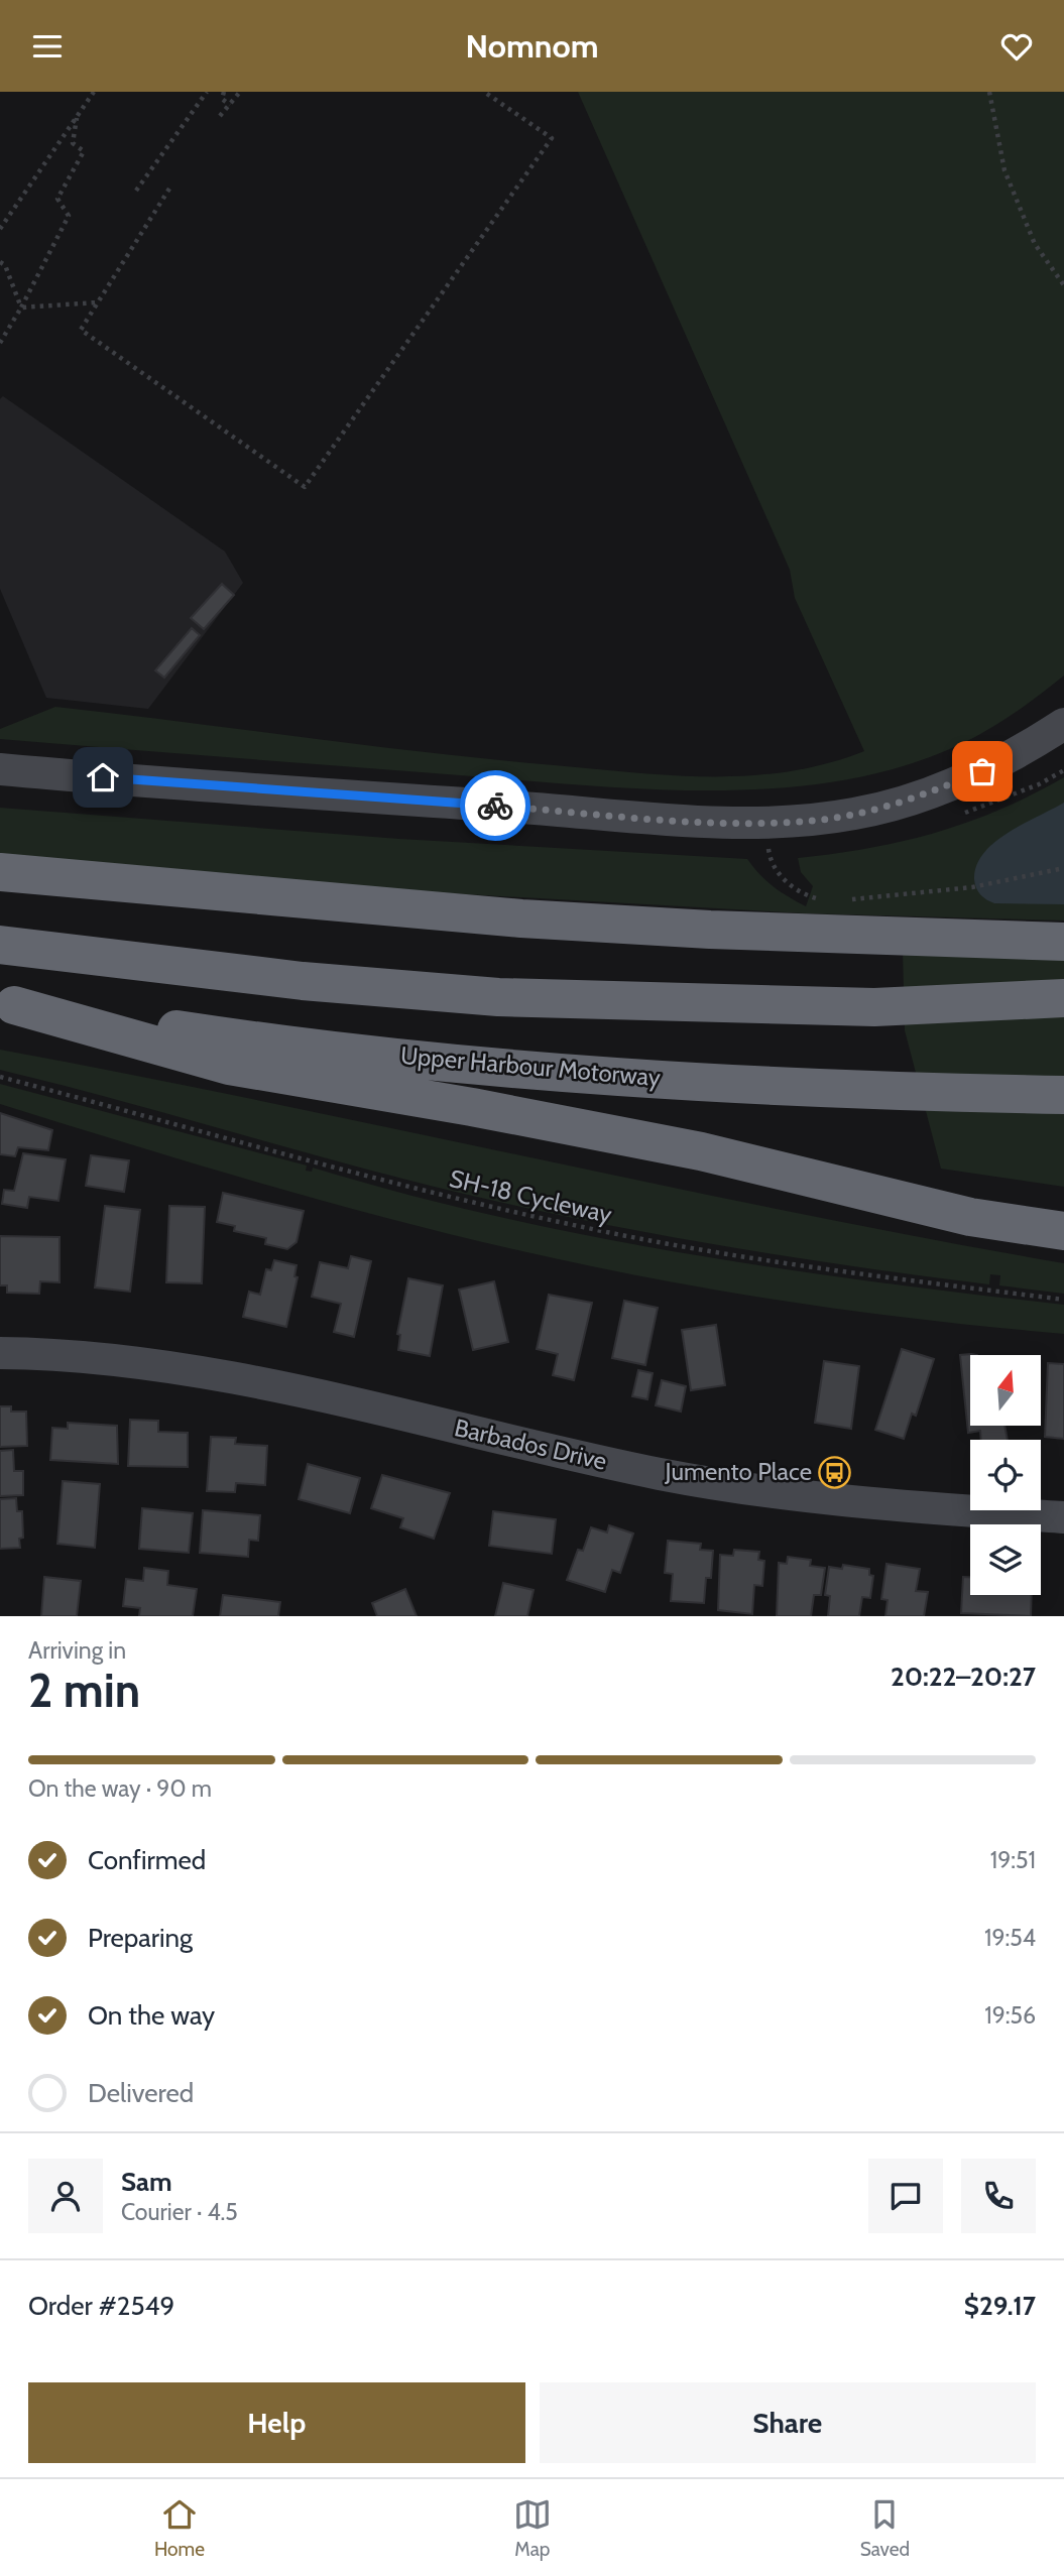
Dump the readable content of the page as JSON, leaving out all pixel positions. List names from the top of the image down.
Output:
{
  "streets": {
    "highway": ["Upper Harbour Motorway"],
    "main road": ["Barbados Drive"],
    "path": ["SH-18 Cycleway"]
  },
  "places": {
    "bus stop": ["Jumento Place"]
  },
  "north": "top",
  "page": {
    "header": "Nomnom",
    "heading": ["2 min", "Arriving in", "20:22–20:27"],
    "panel": [
      "Sam",
      "Courier · 4.5",
      "Order #2549",
      "$29.17"
    ],
    "bar": "On the way · 90 m",
    "list": [
      ["Confirmed", "19:51"],
      ["Preparing", "19:54"],
      ["On the way", "19:56"],
      "Delivered"
    ],
    "buttons": ["Help", "Share"],
    "tabs": ["Home", "Map", "Saved"]
  }
}
